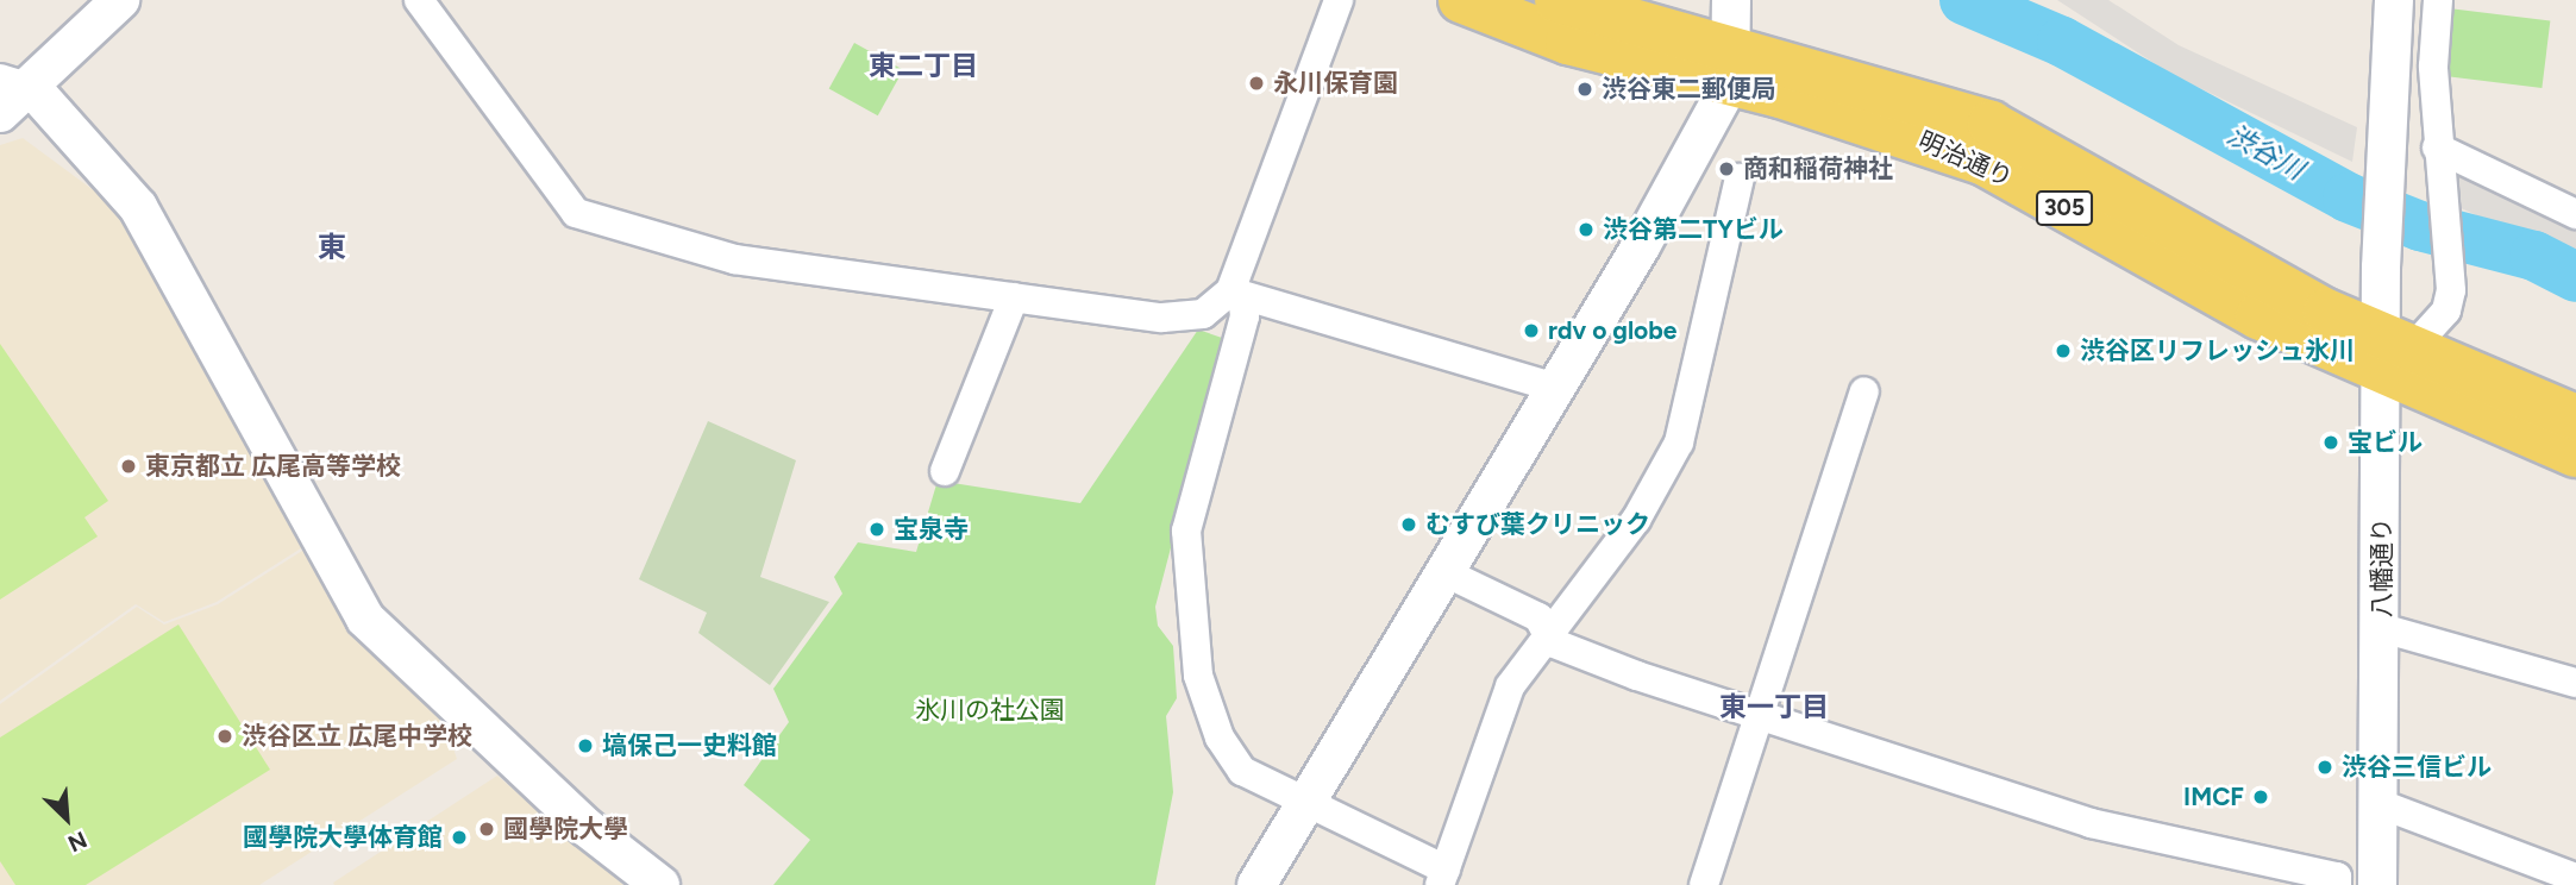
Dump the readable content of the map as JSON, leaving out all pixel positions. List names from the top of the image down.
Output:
{
  "streets": {
    "main road": ["明治通り", "305"],
    "street": ["八幡通り"]
  },
  "crossings": [
    ["明治通り", "八幡通り"]
  ],
  "districts": ["東二丁目", "東", "東一丁目"],
  "water": ["渋谷川"],
  "parks": ["氷川の社公園"],
  "places": [
    "永川保育園",
    "渋谷東二郵便局",
    "商和稲荷神社",
    "渋谷第二TYビル",
    "rdv o globe",
    "渋谷区リフレッシュ氷川",
    "宝ビル",
    "東京都立 広尾高等学校",
    "むすび葉クリニック",
    "宝泉寺",
    "渋谷区立 広尾中学校",
    "塙保己一史料館",
    "渋谷三信ビル",
    "IMCF",
    "國學院大學",
    "國學院大學体育館"
  ],
  "north": "bottom right"
}
